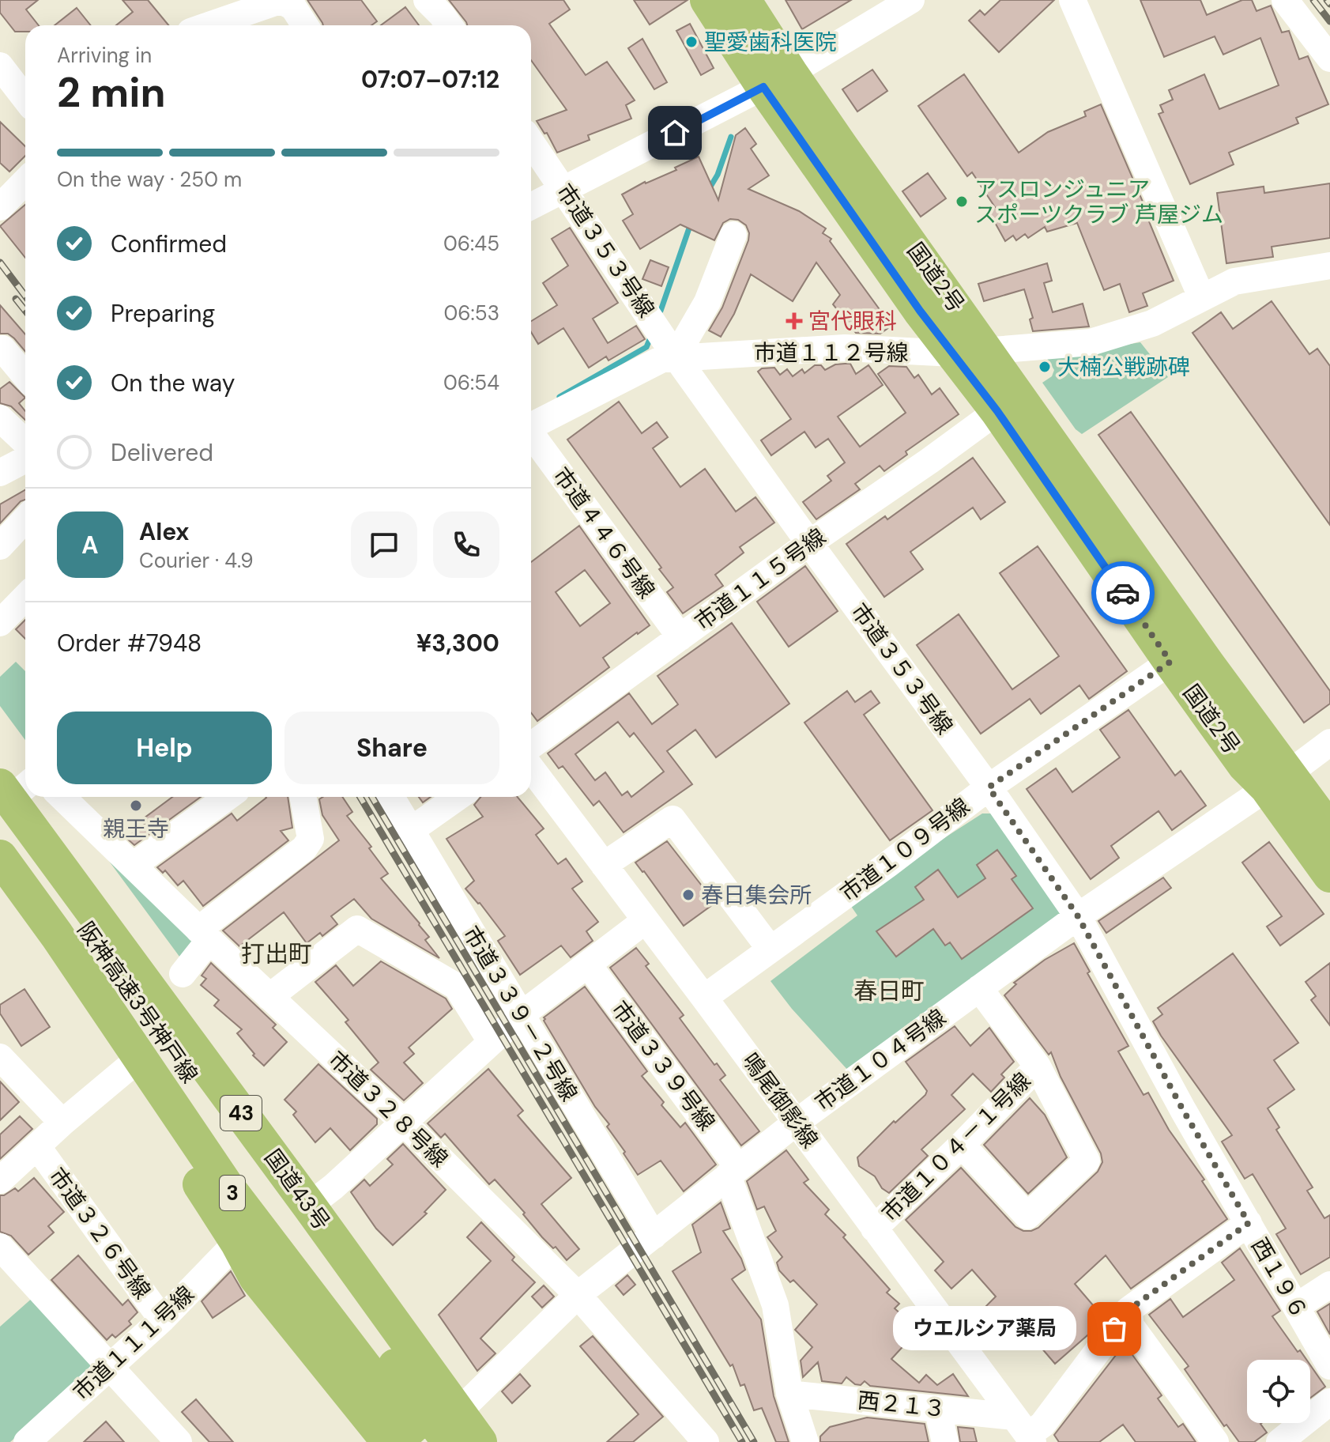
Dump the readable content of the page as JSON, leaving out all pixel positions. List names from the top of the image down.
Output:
{
  "streets": {
    "highway": [
      "国道2号",
      "阪神高速3号神戸線",
      "43",
      "国道43号",
      "3"
    ],
    "street": [
      "市道３５３号線",
      "市道１１２号線",
      "市道４４６号線",
      "市道１１５号線",
      "市道１０９号線",
      "市道３３９－２号線",
      "市道１０４号線",
      "市道３３９号線",
      "鳴尾御影線",
      "市道３２８号線",
      "市道１０４－１号線",
      "市道３２６号線",
      "西１９６",
      "市道１１１号線",
      "西２１３"
    ]
  },
  "crossings": [
    ["市道３５３号線", "市道１１２号線"],
    ["市道３５３号線", "市道１１５号線"],
    ["市道３５３号線", "市道１０９号線"],
    ["市道３５３号線", "市道１０４号線"],
    ["市道３５３号線", "西１９６"],
    ["国道2号", "市道１１２号線"],
    ["国道2号", "市道１１５号線"],
    ["国道2号", "市道１０９号線"],
    ["国道2号", "市道１０４号線"],
    ["市道４４６号線", "市道１１５号線"],
    ["市道１０９号線", "鳴尾御影線"],
    ["阪神高速3号神戸線", "市道１０４号線"],
    ["阪神高速3号神戸線", "国道43号"],
    ["市道３３９－２号線", "市道１０４号線"],
    ["市道１０４号線", "市道３３９号線"],
    ["市道１０４号線", "鳴尾御影線"],
    ["市道１０４号線", "市道３２８号線"],
    ["市道１０４号線", "国道43号"],
    ["市道３３９号線", "西２１３"],
    ["鳴尾御影線", "市道１０４－１号線"],
    ["鳴尾御影線", "西２１３"],
    ["市道３２６号線", "市道１１１号線"]
  ],
  "districts": ["打出町", "春日町"],
  "places": {
    "other": [
      "聖愛歯科医院",
      "アスロンジュニア スポーツクラブ 芦屋ジム",
      "大楠公戦跡碑",
      "親王寺",
      "春日集会所",
      "ウエルシア薬局"
    ],
    "health": ["宮代眼科"]
  },
  "page": {
    "heading": ["2 min", "Arriving in", "07:07–07:12"],
    "panel": [
      "Alex",
      "Courier · 4.9",
      "Order #7948",
      "¥3,300"
    ],
    "bar": "On the way · 250 m",
    "list": [
      ["Confirmed", "06:45"],
      ["Preparing", "06:53"],
      ["On the way", "06:54"],
      "Delivered"
    ],
    "round": "A",
    "buttons": ["Help", "Share"],
    "bubble": "ウエルシア薬局"
  }
}
